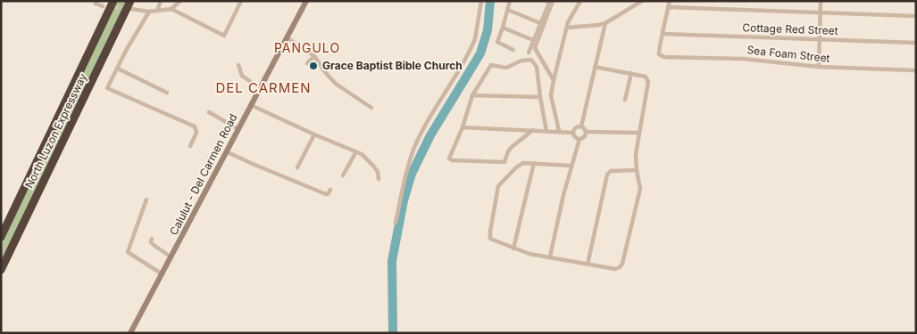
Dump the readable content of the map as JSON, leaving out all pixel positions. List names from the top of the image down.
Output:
{
  "streets": {
    "highway": ["North Luzon Expressway"],
    "main road": ["Calulut - Del Carmen Road"],
    "street": ["Cottage Red Street", "Sea Foam Street"]
  },
  "crossings": [
    ["Cottage Red Street", "Sea Foam Street"]
  ],
  "districts": ["PANGULO", "DEL CARMEN"],
  "places": ["Grace Baptist Bible Church"]
}
